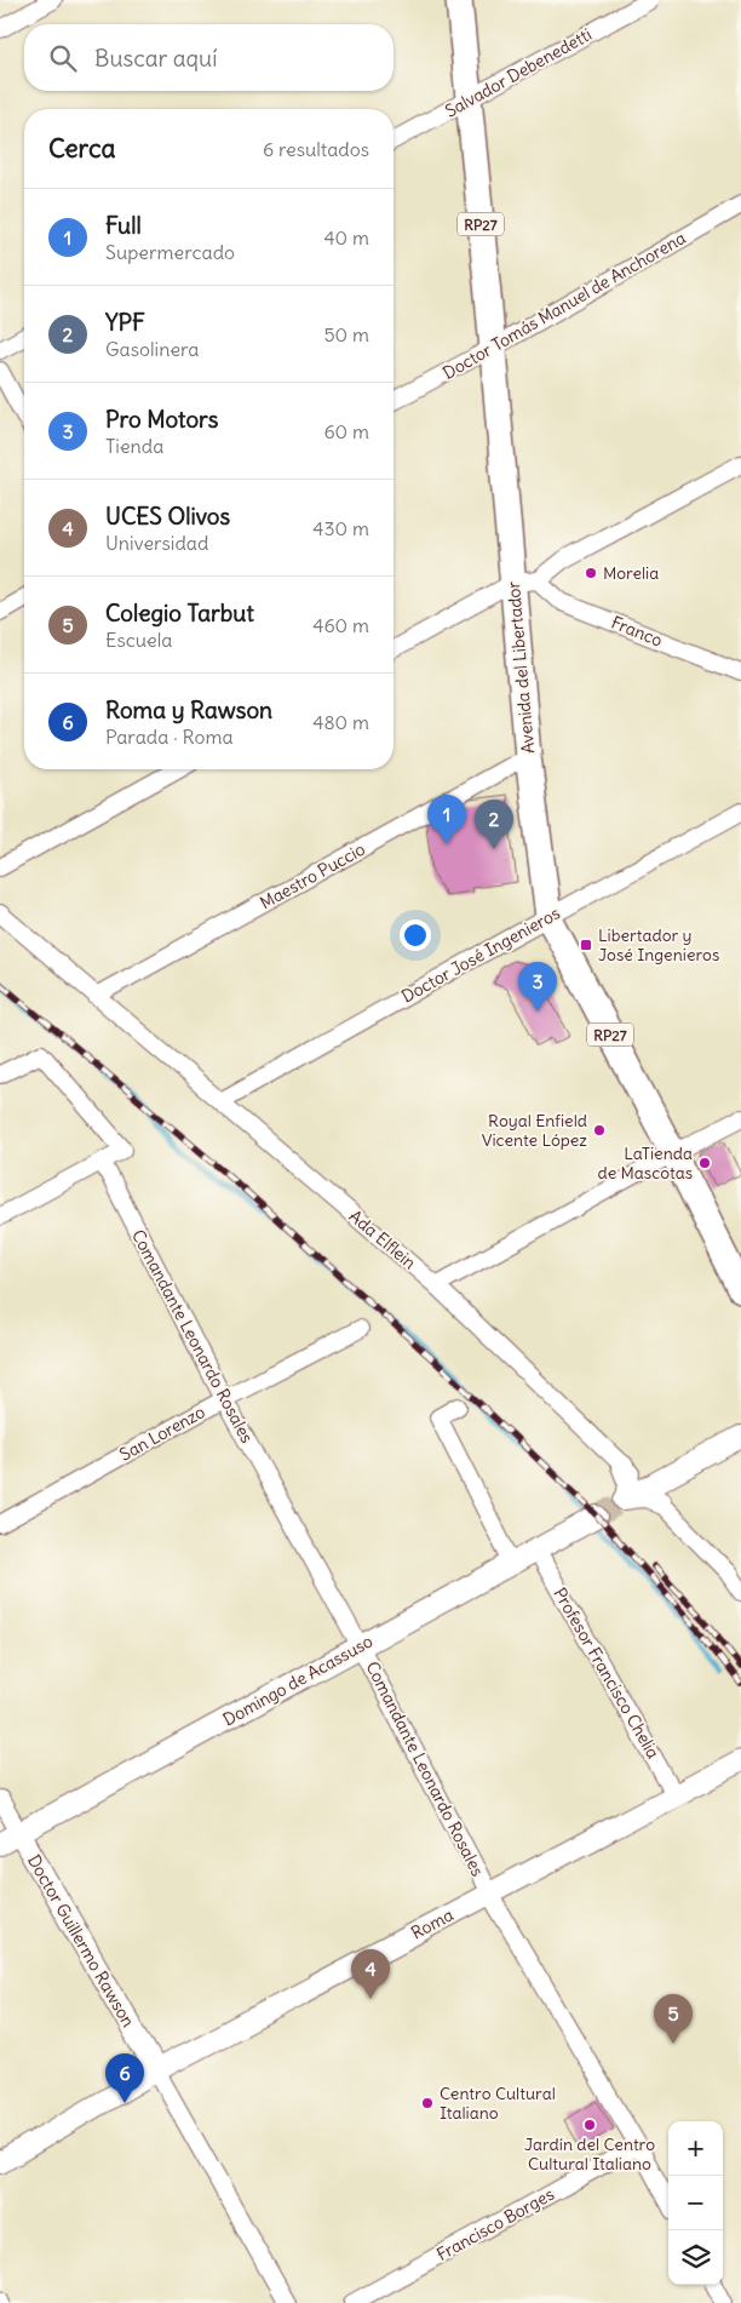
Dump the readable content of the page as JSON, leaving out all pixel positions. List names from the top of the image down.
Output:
{
  "streets": {
    "main road": ["RP27", "Avenida del Libertador"],
    "street": [
      "Salvador Debenedetti",
      "Doctor Tomás Manuel de Anchorena",
      "Franco",
      "Maestro Puccio",
      "Doctor José Ingenieros",
      "Ada Elflein",
      "Comandante Leonardo Rosales",
      "San Lorenzo",
      "Profesor Francisco Chelia",
      "Domingo de Acassuso",
      "Roma",
      "Doctor Guillermo Rawson",
      "Francisco Borges"
    ]
  },
  "crossings": [
    ["Salvador Debenedetti", "Avenida del Libertador"],
    ["Doctor Tomás Manuel de Anchorena", "Avenida del Libertador"],
    ["Franco", "Avenida del Libertador"],
    ["Avenida del Libertador", "Maestro Puccio"],
    ["Avenida del Libertador", "Doctor José Ingenieros"],
    ["Maestro Puccio", "Ada Elflein"],
    ["Doctor José Ingenieros", "Ada Elflein"],
    ["Comandante Leonardo Rosales", "San Lorenzo"],
    ["Comandante Leonardo Rosales", "Domingo de Acassuso"],
    ["Comandante Leonardo Rosales", "Roma"],
    ["Comandante Leonardo Rosales", "Francisco Borges"],
    ["Profesor Francisco Chelia", "Domingo de Acassuso"],
    ["Profesor Francisco Chelia", "Roma"],
    ["Domingo de Acassuso", "Doctor Guillermo Rawson"],
    ["Roma", "Doctor Guillermo Rawson"]
  ],
  "places": {
    "other": [
      "Morelia",
      "Royal Enfield Vicente López",
      "LaTienda de Mascotas",
      "Centro Cultural Italiano",
      "Jardín del Centro Cultural Italiano"
    ],
    "transit": ["Libertador y José Ingenieros"]
  },
  "page": {
    "search": "Buscar aquí",
    "heading": ["Cerca", "6 resultados"],
    "list": [
      {
        "mark": "1",
        "name": "Full",
        "note": "Supermercado",
        "value": "40 m"
      },
      {
        "mark": "2",
        "name": "YPF",
        "note": "Gasolinera",
        "value": "50 m"
      },
      {
        "mark": "3",
        "name": "Pro Motors",
        "note": "Tienda",
        "value": "60 m"
      },
      {
        "mark": "4",
        "name": "UCES Olivos",
        "note": "Universidad",
        "value": "430 m"
      },
      {
        "mark": "5",
        "name": "Colegio Tarbut",
        "note": "Escuela",
        "value": "460 m"
      },
      {
        "mark": "6",
        "name": "Roma y Rawson",
        "note": "Parada · Roma",
        "value": "480 m"
      }
    ],
    "pins": [
      "1",
      "2",
      "3",
      "4",
      "5",
      "6"
    ],
    "map_buttons": ["+", "−"]
  }
}
